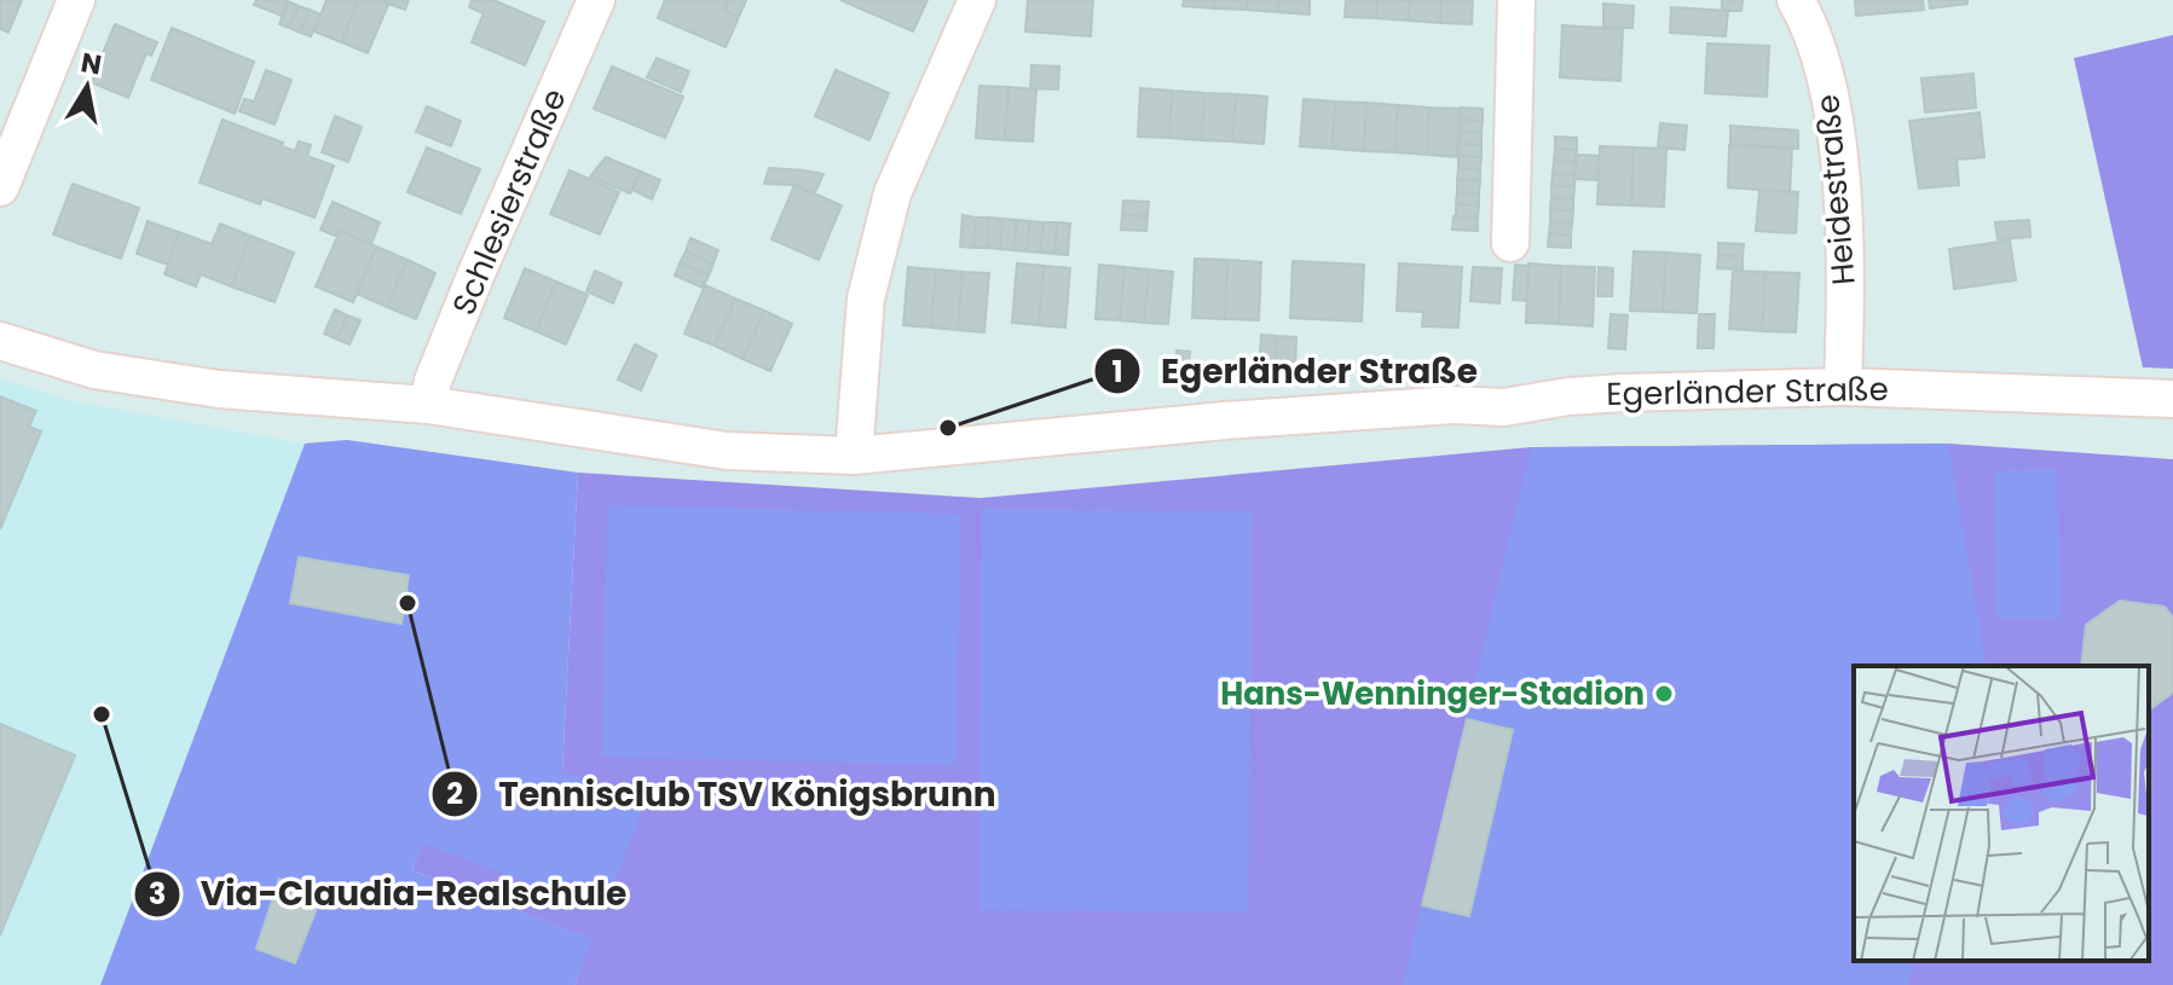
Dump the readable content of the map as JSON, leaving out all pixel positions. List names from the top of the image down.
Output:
{
  "streets": {
    "street": ["Heidestraße", "Schlesierstraße", "Egerländer Straße"]
  },
  "crossings": [
    ["Heidestraße", "Egerländer Straße"],
    ["Schlesierstraße", "Egerländer Straße"]
  ],
  "places": [
    "Egerländer Straße",
    "Tennisclub TSV Königsbrunn",
    "Hans-Wenninger-Stadion",
    "Via-Claudia-Realschule"
  ],
  "north": "top"
}
